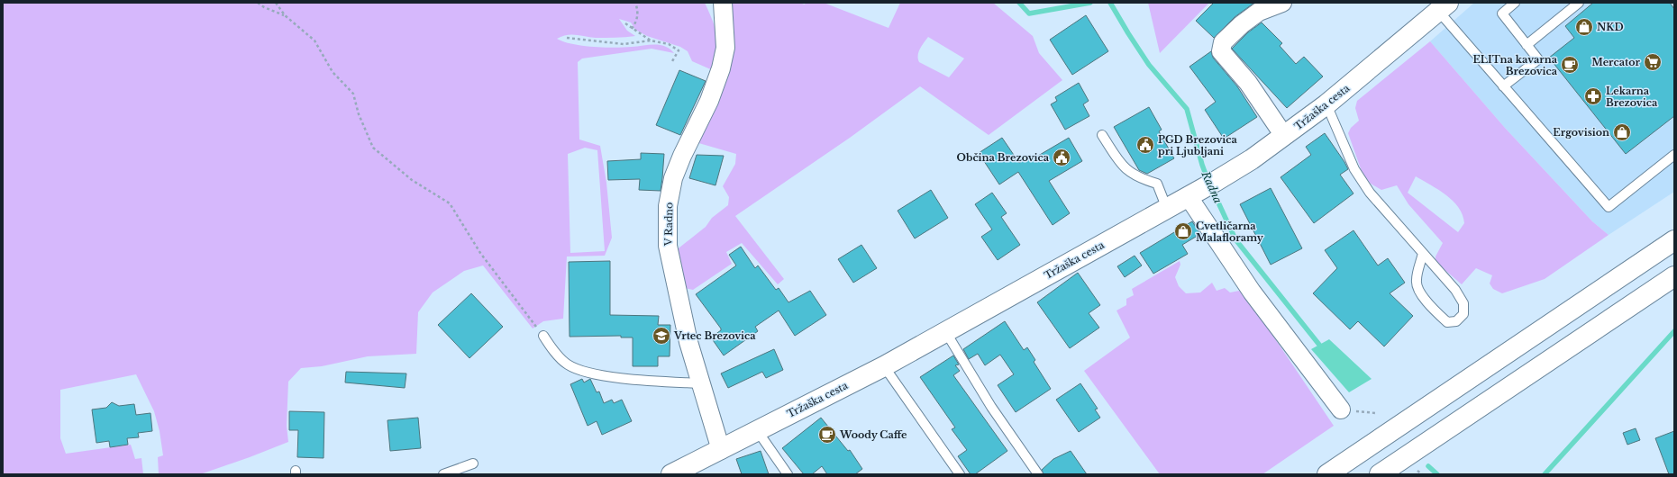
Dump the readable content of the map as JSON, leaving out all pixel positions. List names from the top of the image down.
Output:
{
  "streets": {
    "main road": ["Tržaška cesta"],
    "street": ["V Radno"]
  },
  "crossings": [
    ["Tržaška cesta", "V Radno"]
  ],
  "water": ["Radna"],
  "places": {
    "shop": ["NKD", "Ergovision", "Cvetličarna Malafloramy"],
    "supermarket": ["Mercator"],
    "cafe": ["ELITna kavarna Brezovica", "Woody Caffe"],
    "pharmacy": ["Lekarna Brezovica"],
    "public building": ["PGD Brezovica pri Ljubljani", "Občina Brezovica"],
    "school or university": ["Vrtec Brezovica"]
  }
}
